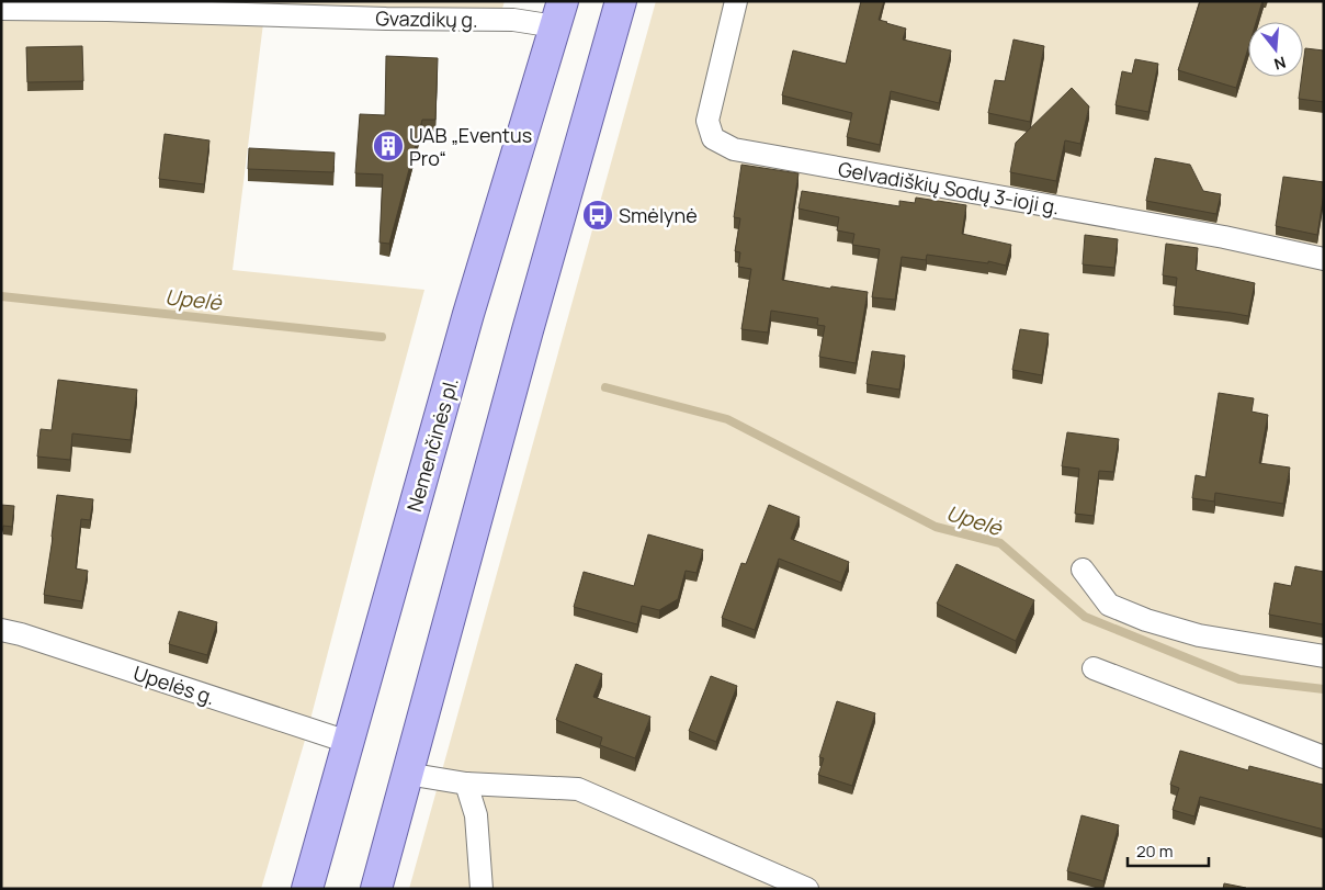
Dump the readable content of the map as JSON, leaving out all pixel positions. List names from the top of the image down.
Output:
{
  "streets": {
    "main road": ["Nemenčinės pl."],
    "street": ["Gvazdikų g.", "Gelvadiškių Sodų 3-ioji g.", "Upelės g."]
  },
  "crossings": [
    ["Gvazdikų g.", "Nemenčinės pl."],
    ["Nemenčinės pl.", "Upelės g."]
  ],
  "water": ["Upelė"],
  "places": {
    "building": ["UAB „Eventus Pro“"],
    "bus stop": ["Smėlynė"]
  },
  "scale_bar": "20 m",
  "north": "bottom"
}
